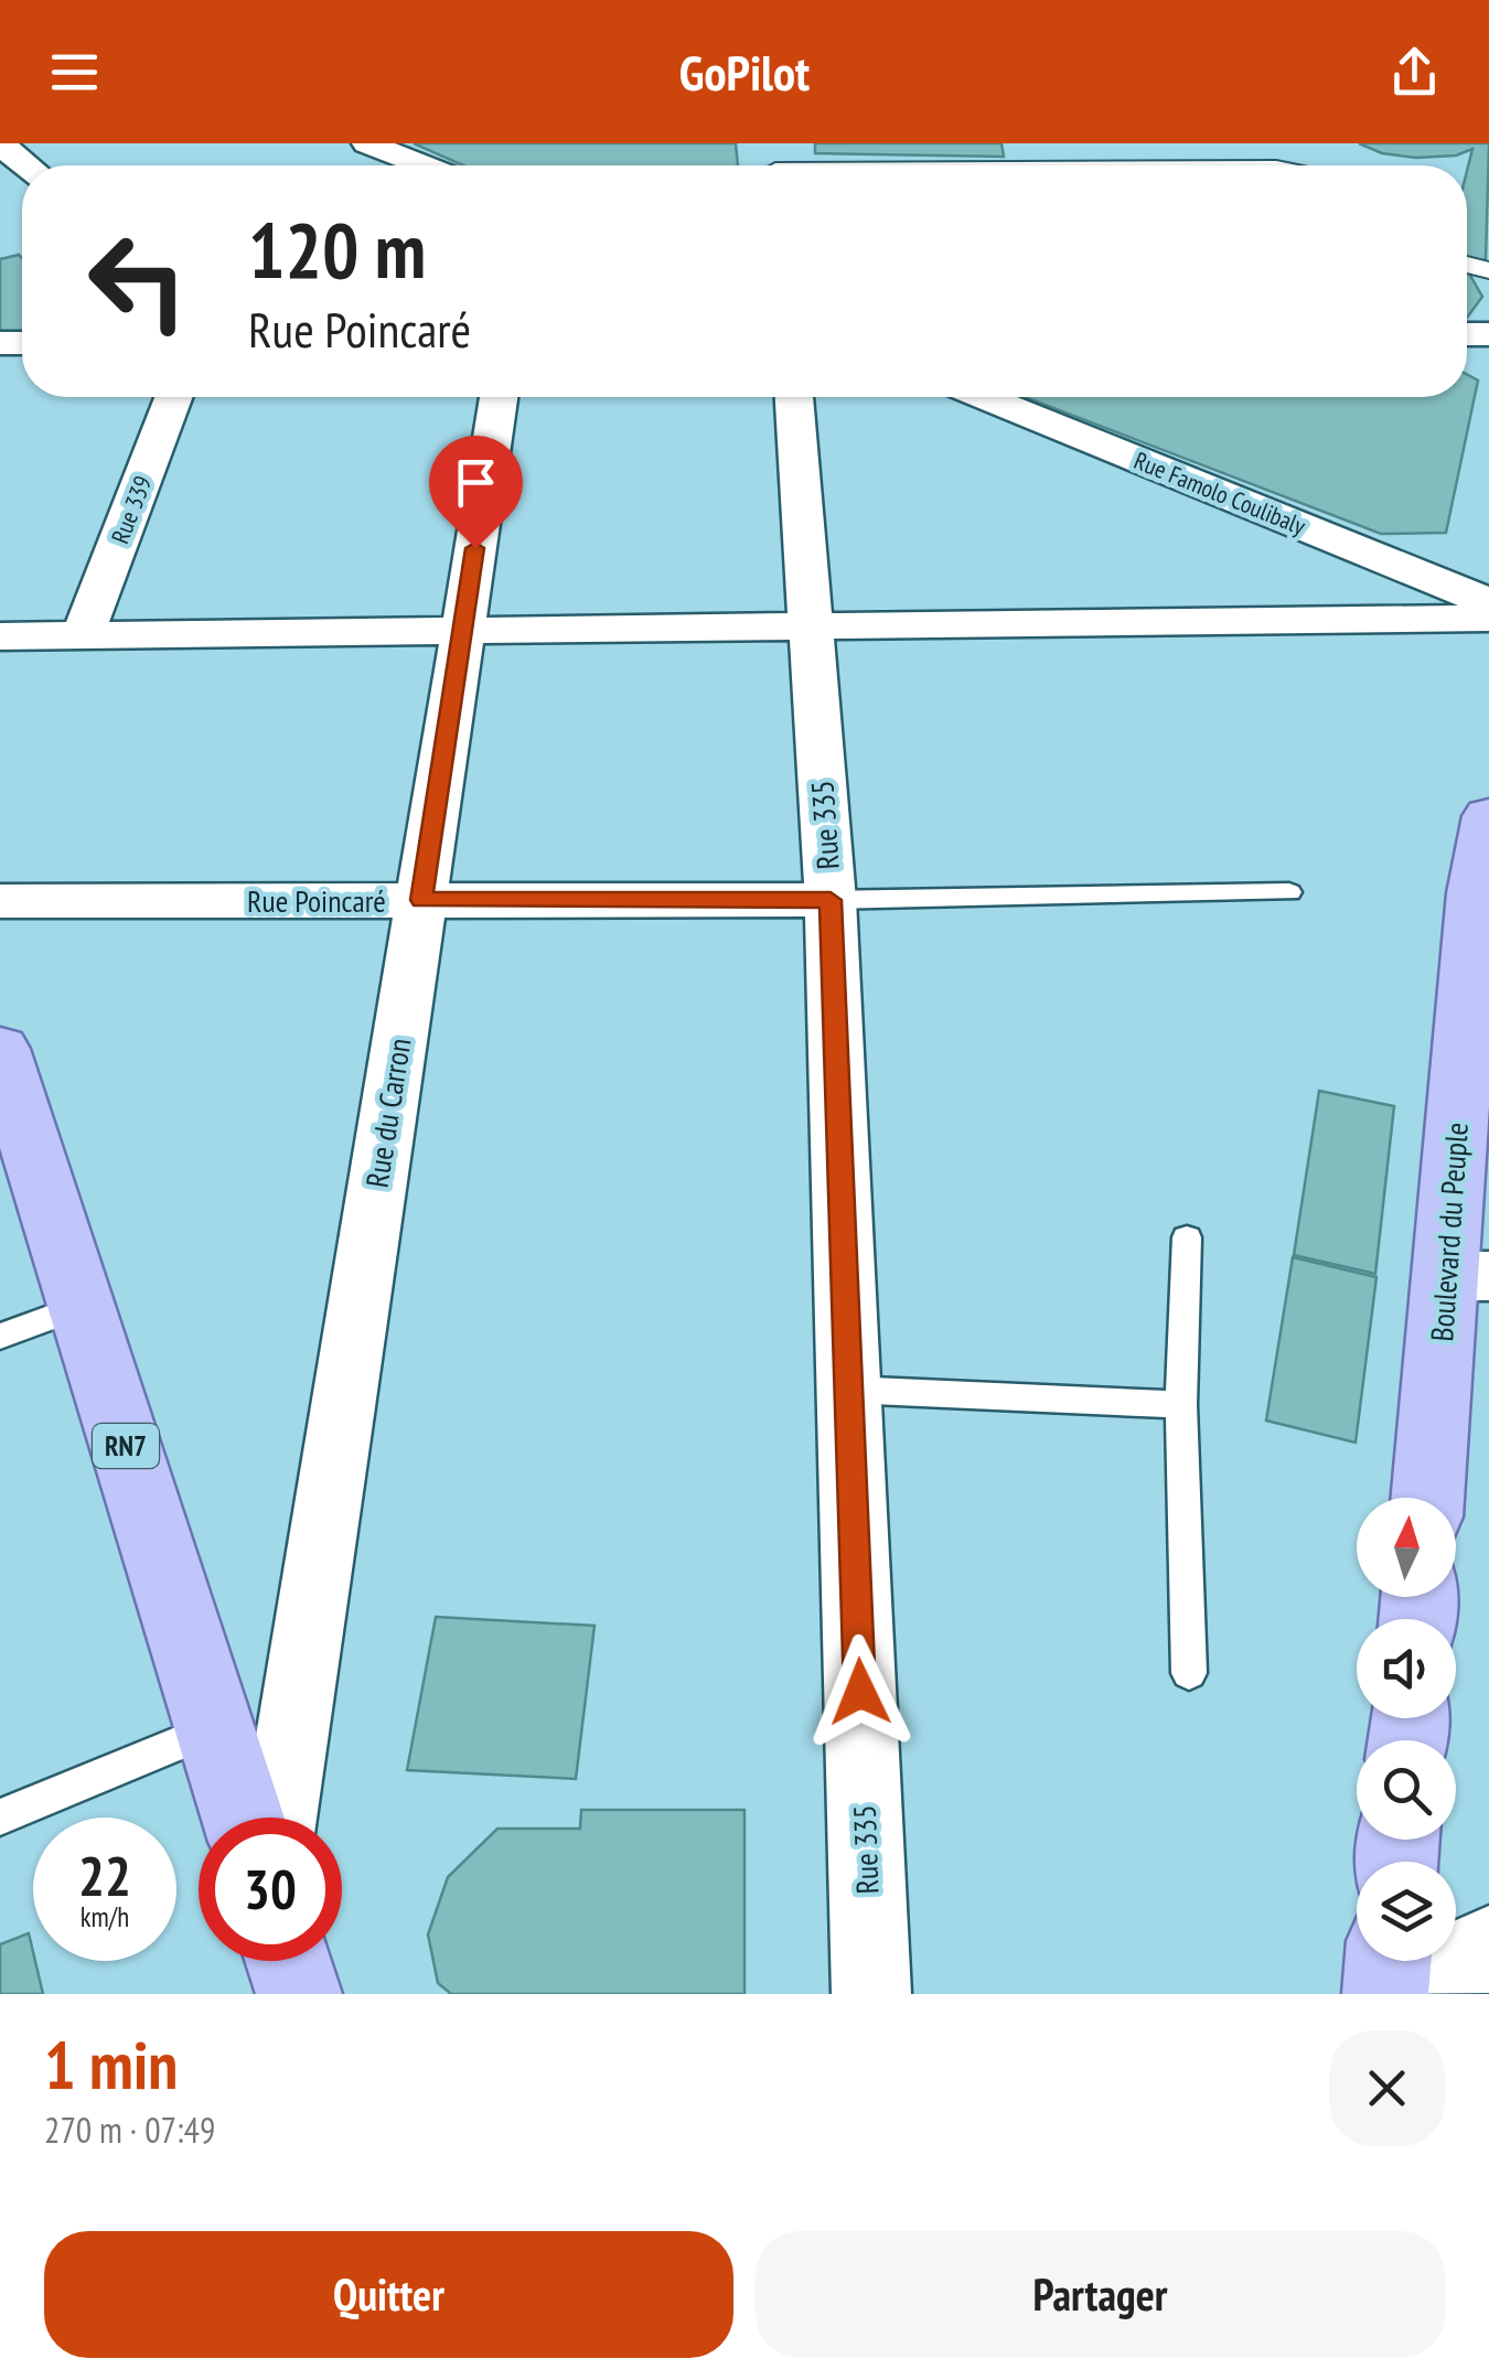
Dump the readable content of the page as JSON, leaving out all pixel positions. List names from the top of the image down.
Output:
{
  "streets": {
    "main road": ["Boulevard du Peuple", "RN7"],
    "street": [
      "Rue Famolo Coulibaly",
      "Rue 339",
      "Rue 335",
      "Rue Poincaré",
      "Rue du Carron"
    ]
  },
  "crossings": [
    ["Rue 335", "Rue Poincaré"],
    ["Rue Poincaré", "Rue du Carron"]
  ],
  "north": "top",
  "page": {
    "header": "GoPilot",
    "turn": ["120 m", "Rue Poincaré"],
    "speed": "22 km/h",
    "limit": "30",
    "heading": ["1 min", "270 m · 07:49"],
    "buttons": ["Quitter", "Partager"]
  }
}
